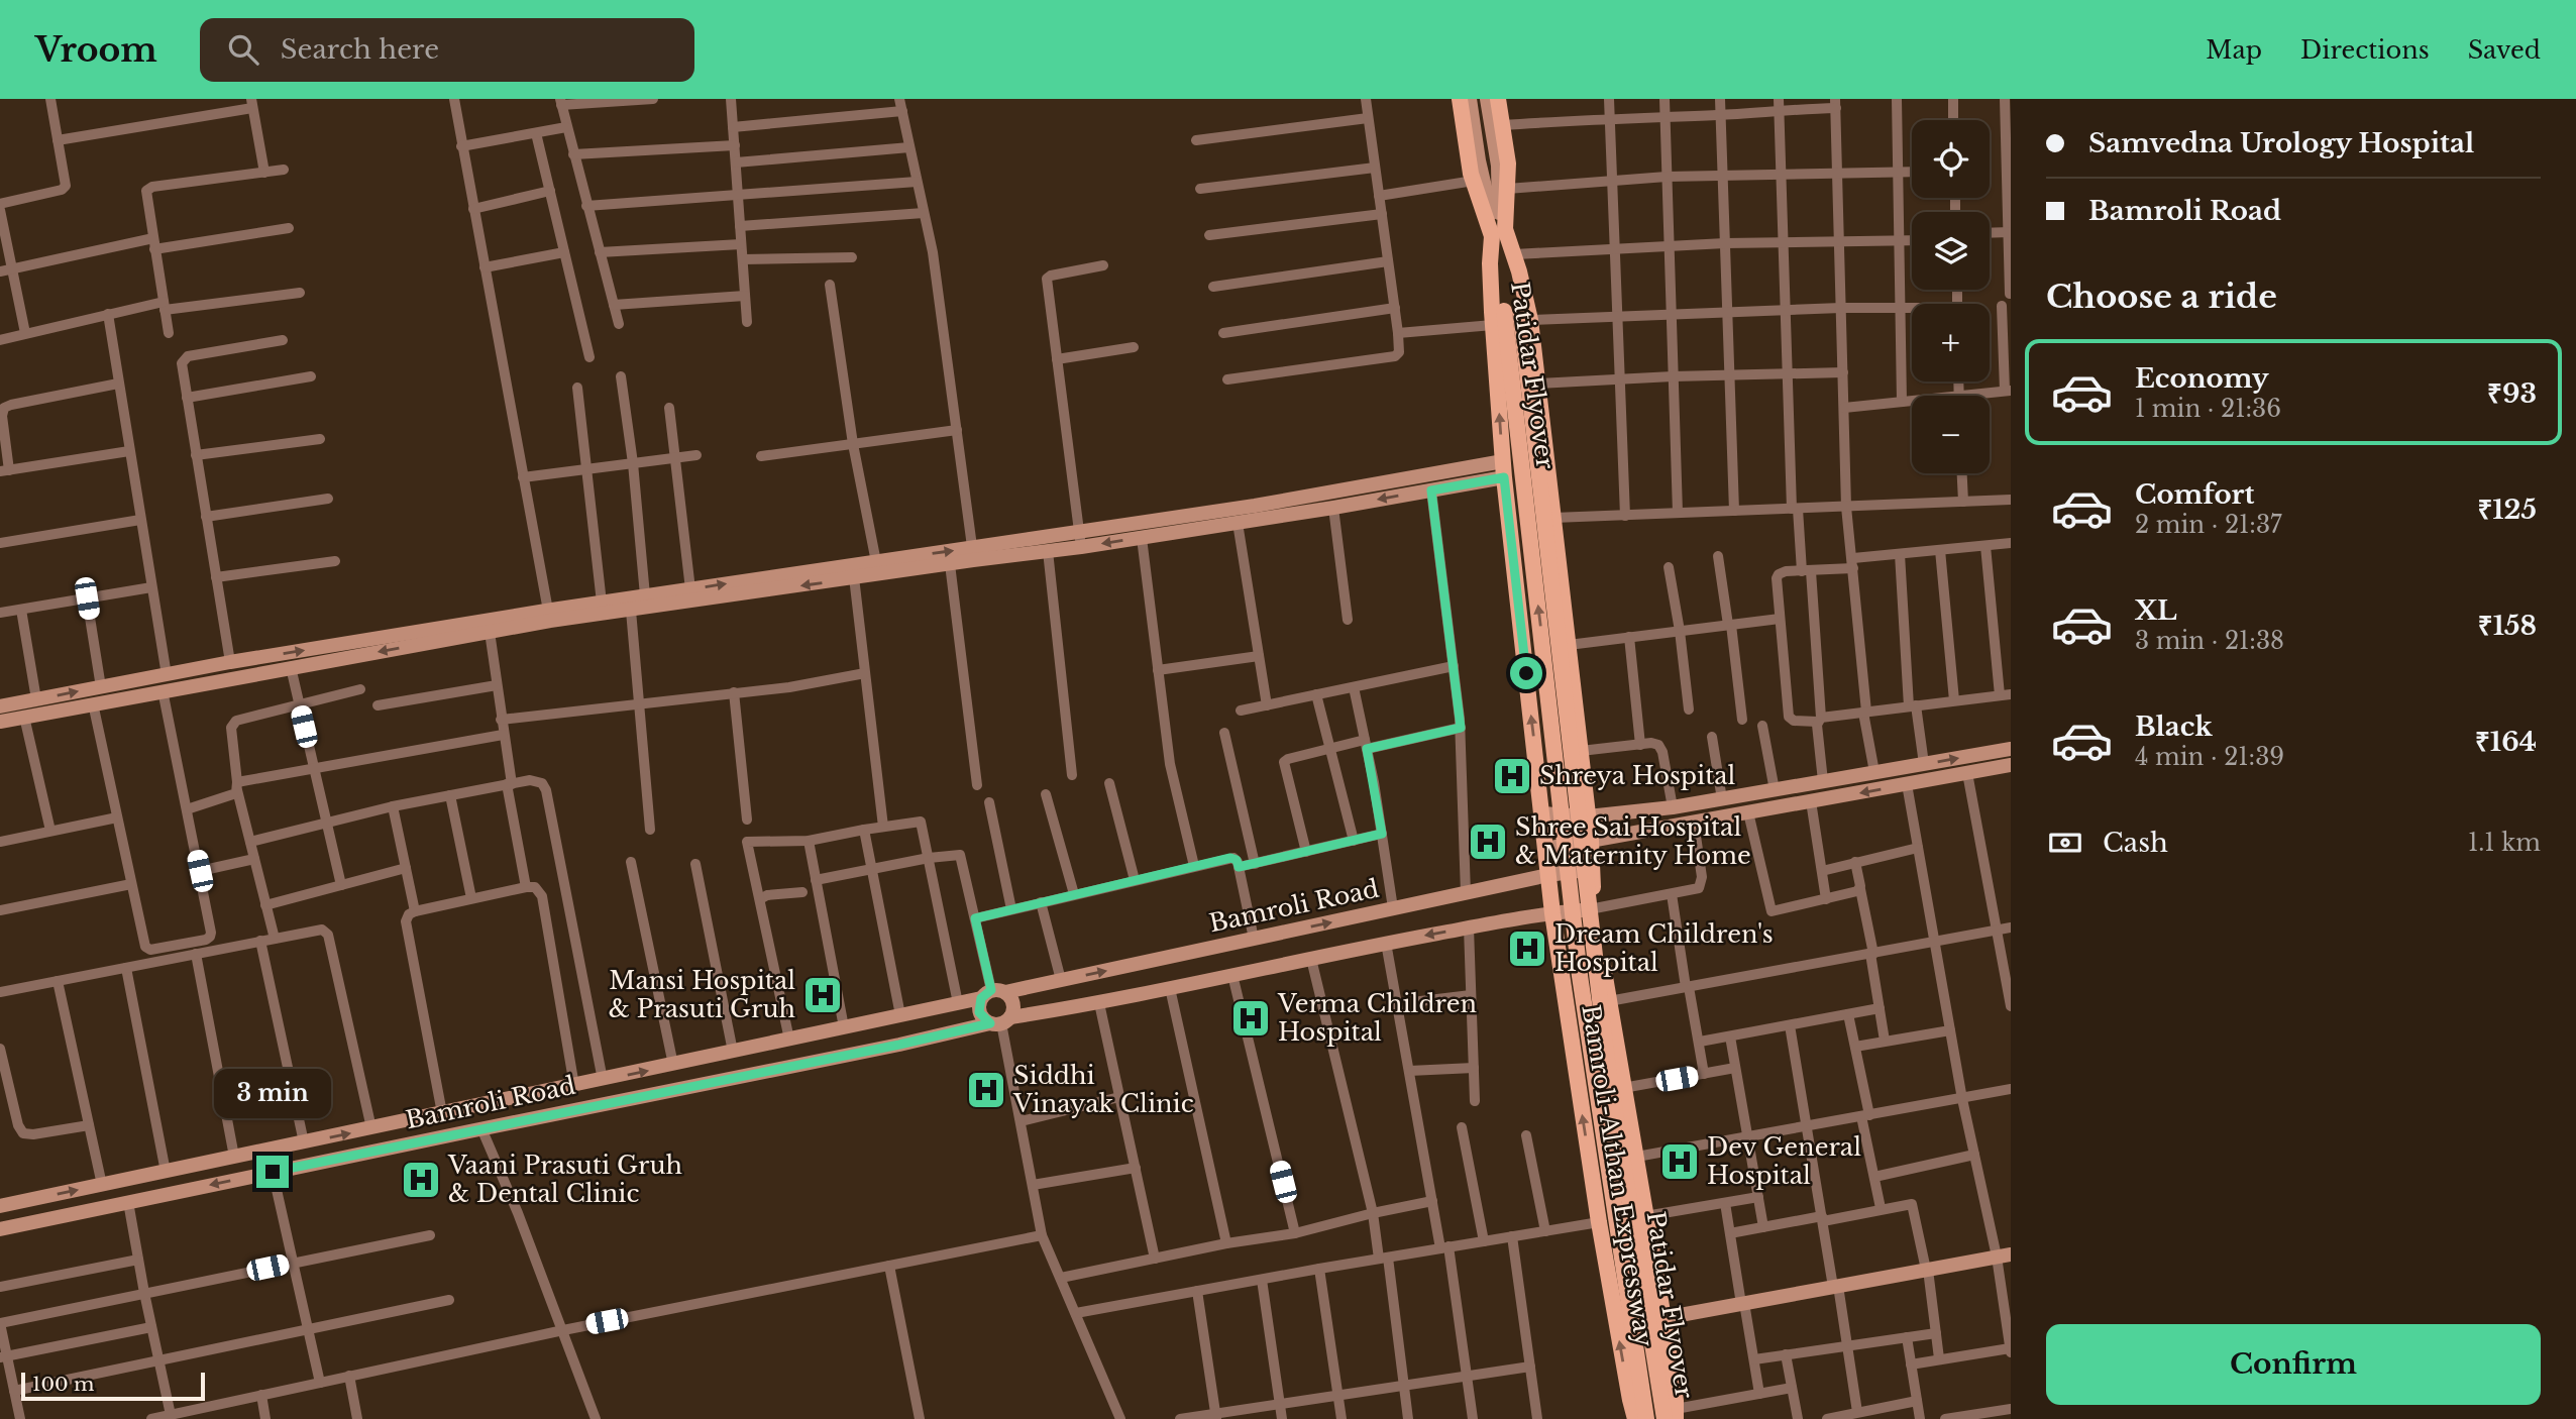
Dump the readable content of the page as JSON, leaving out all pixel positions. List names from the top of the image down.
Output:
{
  "streets": {
    "main road": ["Patidar Flyover", "Bamroli-Althan Expressway"],
    "street": ["Bamroli Road"]
  },
  "crossings": [
    ["Patidar Flyover", "Bamroli-Althan Expressway"],
    ["Bamroli Road", "Bamroli-Althan Expressway"]
  ],
  "places": {
    "hospital": [
      "Shreya Hospital",
      "Shree Sai Hospital & Maternity Home",
      "Dream Children's Hospital",
      "Mansi Hospital & Prasuti Gruh",
      "Verma Children Hospital",
      "Siddhi Vinayak Clinic",
      "Dev General Hospital",
      "Vaani Prasuti Gruh & Dental Clinic"
    ]
  },
  "scale_bar": "100 m",
  "page": {
    "header": "Vroom",
    "search": "Search here",
    "nav": ["Map", "Directions", "Saved"],
    "banner": ["Samvedna Urology Hospital", "Bamroli Road"],
    "map_buttons": ["+", "−"],
    "heading": "Choose a ride",
    "list": [
      {
        "name": "Economy",
        "note": "1 min · 21:36",
        "value": "₹93"
      },
      {
        "name": "Comfort",
        "note": "2 min · 21:37",
        "value": "₹125"
      },
      {
        "name": "XL",
        "note": "3 min · 21:38",
        "value": "₹158"
      },
      {
        "name": "Black",
        "note": "4 min · 21:39",
        "value": "₹164"
      }
    ],
    "pay": ["Cash", "1.1 km"],
    "bubble": "3 min",
    "buttons": "Confirm",
    "scale": "100 m"
  }
}
